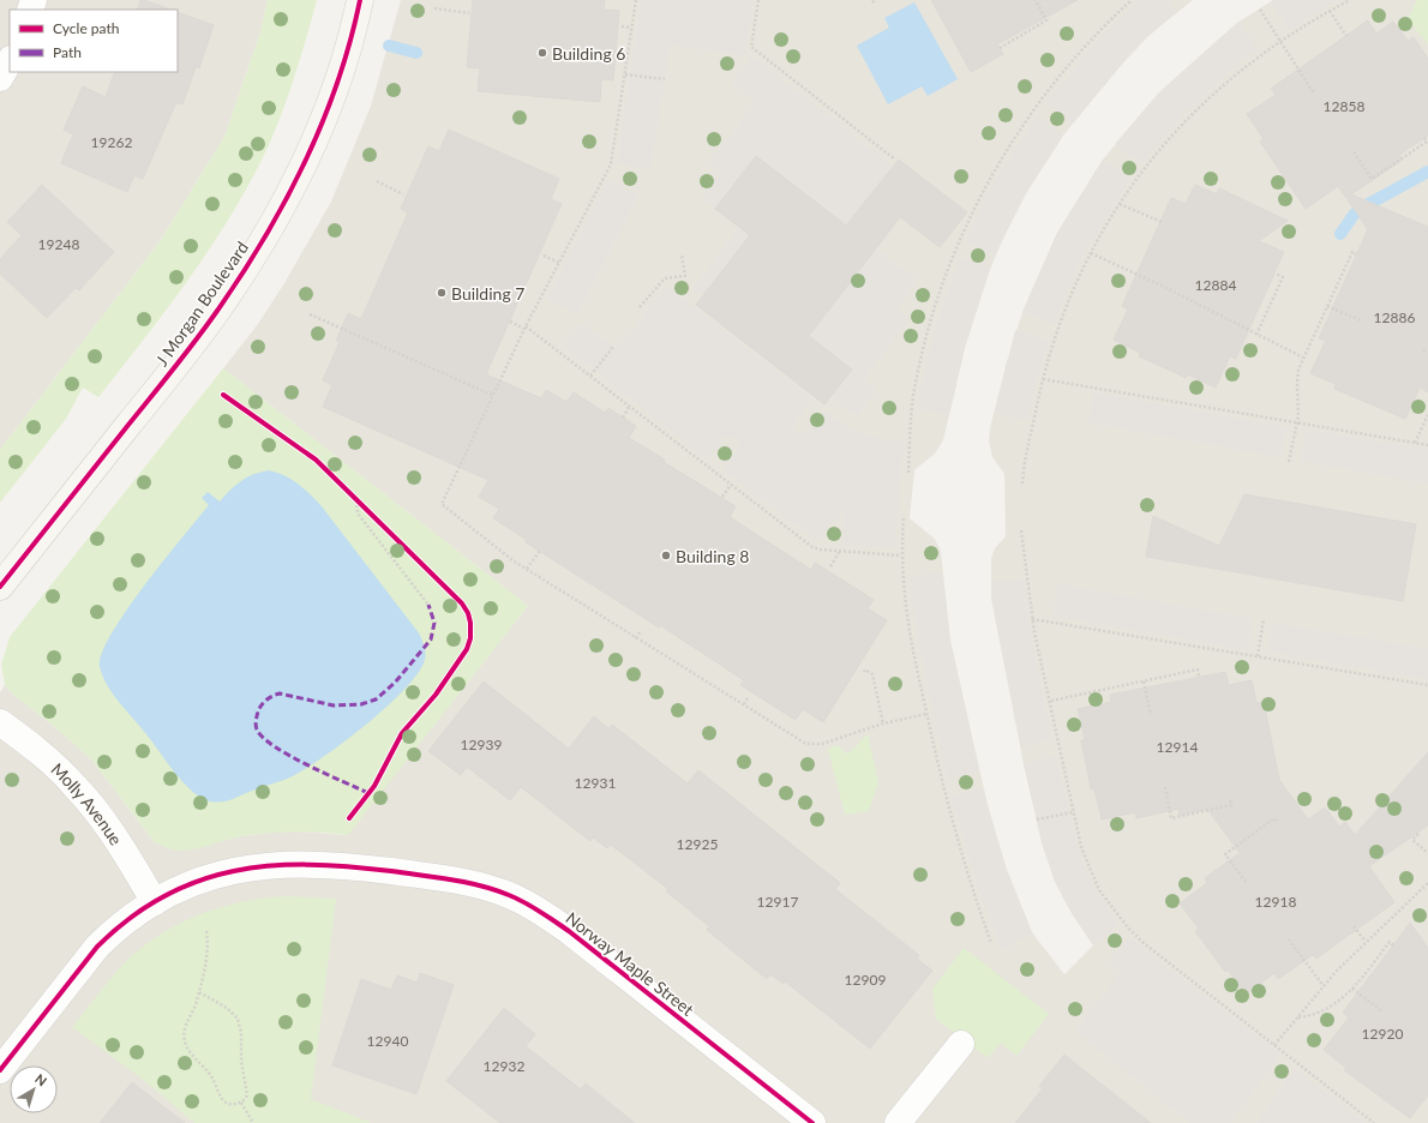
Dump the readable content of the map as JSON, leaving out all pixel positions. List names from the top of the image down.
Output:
{
  "streets": {
    "street": ["J Morgan Boulevard", "Molly Avenue", "Norway Maple Street"]
  },
  "crossings": [
    ["Molly Avenue", "Norway Maple Street"]
  ],
  "places": ["Building 6", "Building 7", "Building 8"],
  "house_numbers": [
    "12858",
    "19262",
    "19248",
    "12884",
    "12886",
    "12939",
    "12914",
    "12931",
    "12925",
    "12917",
    "12918",
    "12909",
    "12920",
    "12940",
    "12932"
  ],
  "legend": ["Cycle path", "Path"],
  "north": "top right"
}
